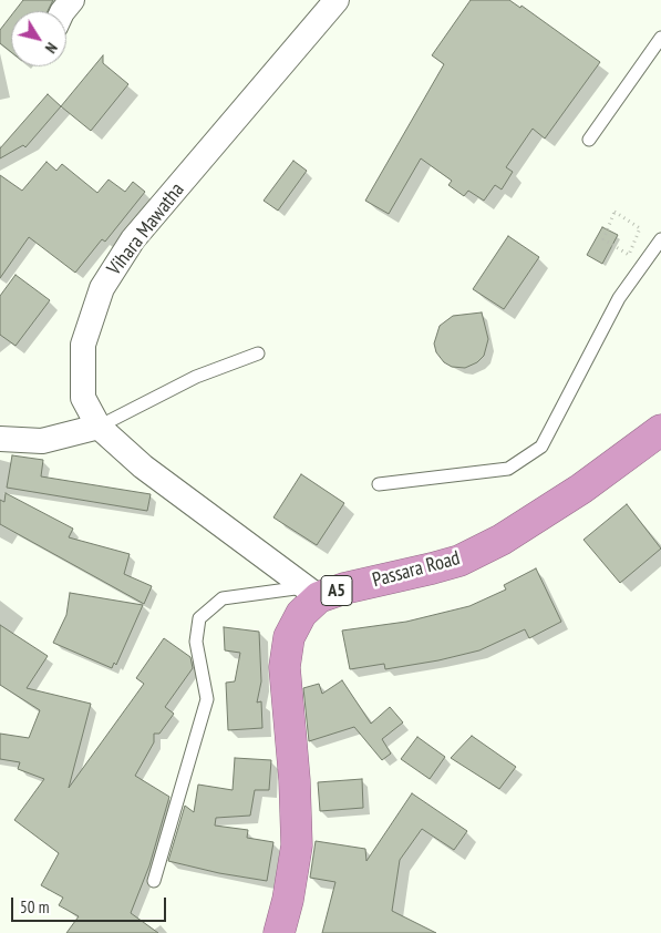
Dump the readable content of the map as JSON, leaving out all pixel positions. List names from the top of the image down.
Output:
{
  "streets": {
    "highway": ["Passara Road", "A5"],
    "street": ["Vihara Mawatha"]
  },
  "crossings": [
    ["Vihara Mawatha", "Passara Road"]
  ],
  "scale_bar": "50 m",
  "north": "bottom right"
}
